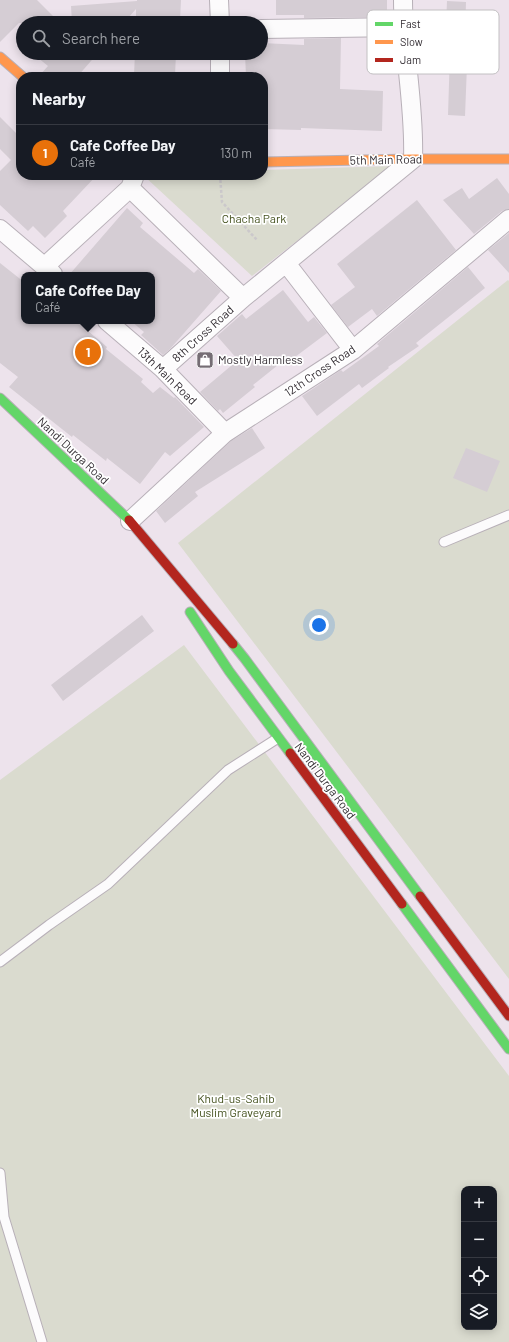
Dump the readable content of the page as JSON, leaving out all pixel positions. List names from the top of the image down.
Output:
{
  "streets": {
    "main road": ["5th Main Road", "Nandi Durga Road"],
    "street": ["8th Cross Road", "12th Cross Road", "13th Main Road"]
  },
  "crossings": [
    ["5th Main Road", "8th Cross Road"],
    ["8th Cross Road", "13th Main Road"],
    ["12th Cross Road", "13th Main Road"],
    ["12th Cross Road", "Nandi Durga Road"]
  ],
  "parks": ["Chacha Park", "Khud-us-Sahib Muslim Graveyard"],
  "places": {
    "shop": ["Mostly Harmless"]
  },
  "legend": ["Fast", "Slow", "Jam"],
  "page": {
    "search": "Search here",
    "heading": "Nearby",
    "list": [
      {
        "mark": "1",
        "name": "Cafe Coffee Day",
        "note": "Café",
        "value": "130 m"
      }
    ],
    "popup": ["Cafe Coffee Day", "Café"],
    "pins": "1",
    "map_buttons": ["+", "−"]
  }
}
